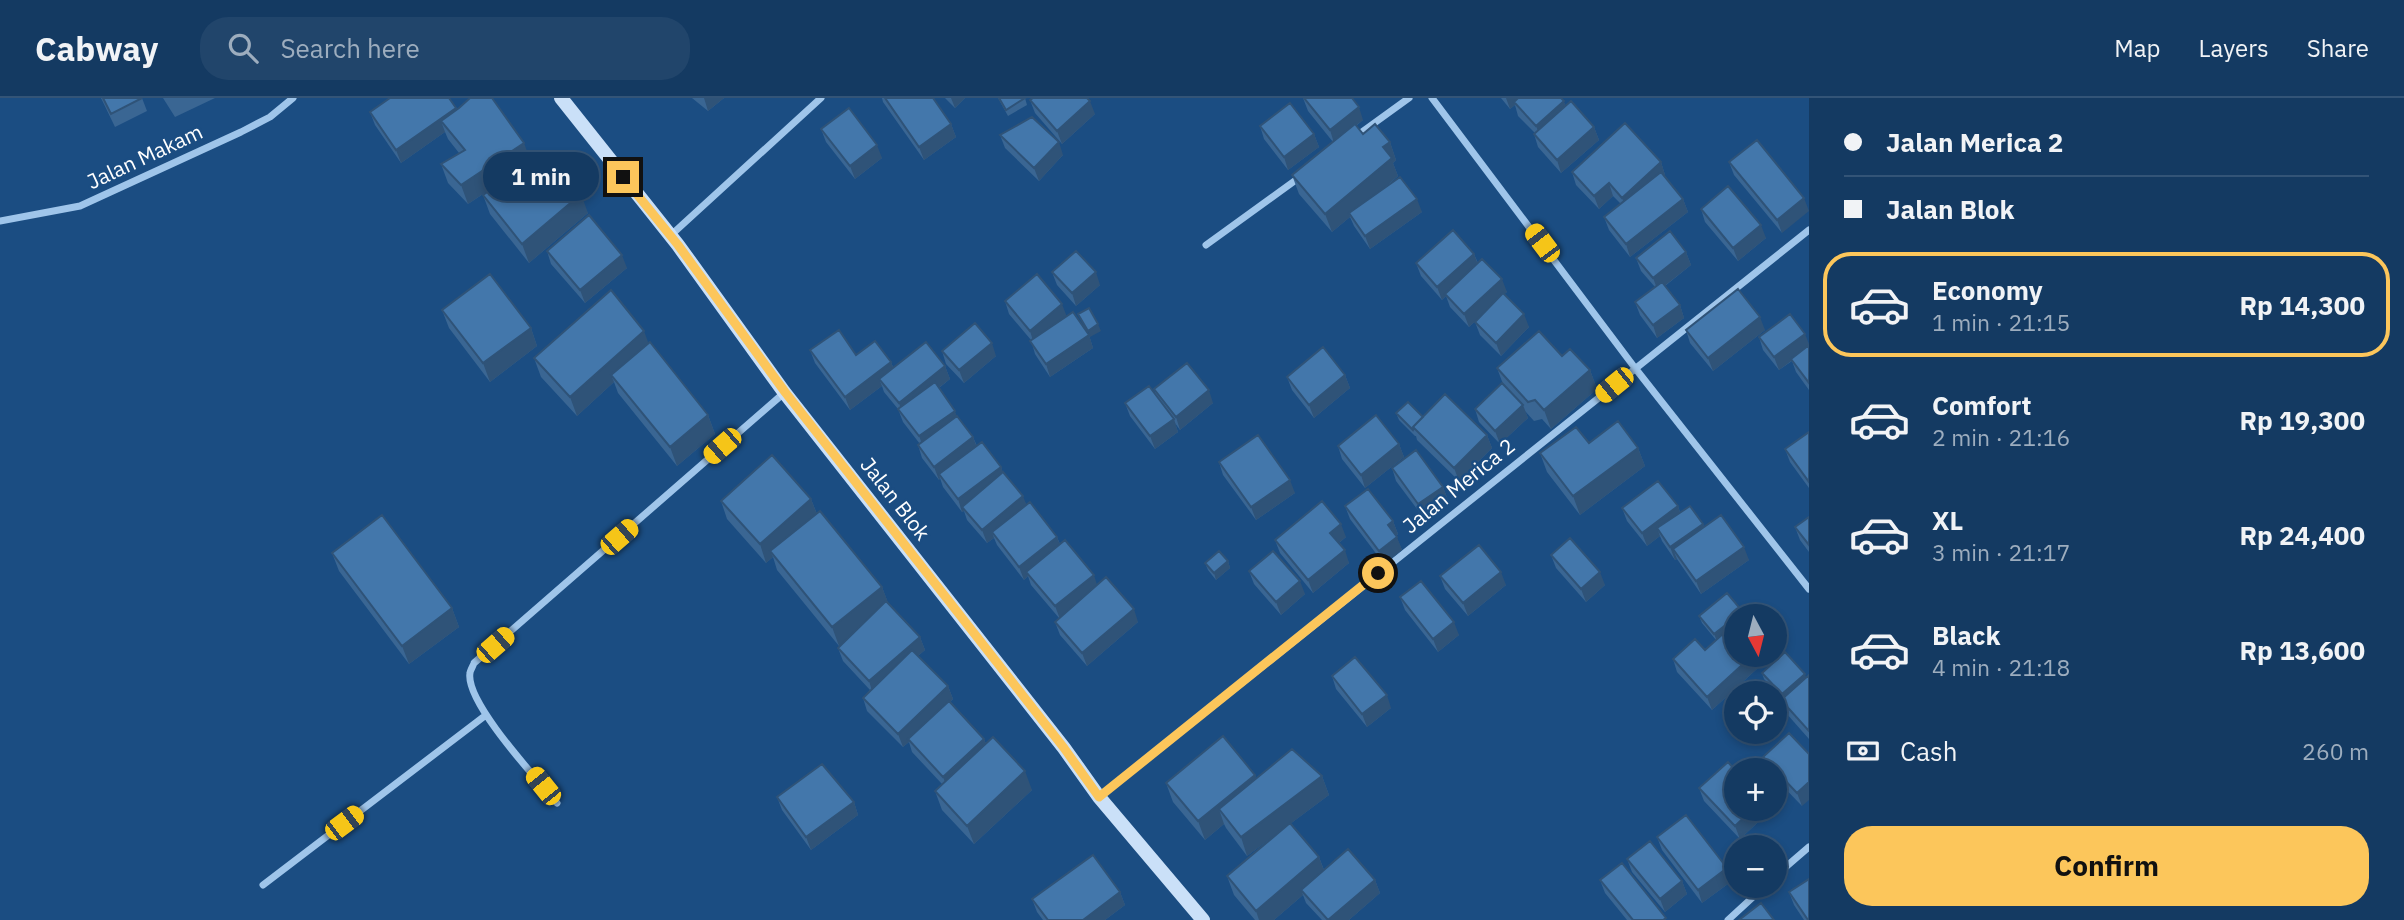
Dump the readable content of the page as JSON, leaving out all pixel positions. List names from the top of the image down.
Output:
{
  "streets": {
    "main road": ["Jalan Blok"],
    "street": ["Jalan Makam", "Jalan Merica 2"]
  },
  "crossings": [
    ["Jalan Merica 2", "Jalan Blok"]
  ],
  "north": "bottom",
  "page": {
    "header": "Cabway",
    "search": "Search here",
    "nav": ["Map", "Layers", "Share"],
    "banner": ["Jalan Merica 2", "Jalan Blok"],
    "bubble": "1 min",
    "list": [
      {
        "name": "Economy",
        "note": "1 min · 21:15",
        "value": "Rp 14,300"
      },
      {
        "name": "Comfort",
        "note": "2 min · 21:16",
        "value": "Rp 19,300"
      },
      {
        "name": "XL",
        "note": "3 min · 21:17",
        "value": "Rp 24,400"
      },
      {
        "name": "Black",
        "note": "4 min · 21:18",
        "value": "Rp 13,600"
      }
    ],
    "map_buttons": ["+", "−"],
    "pay": ["Cash", "260 m"],
    "buttons": "Confirm"
  }
}
